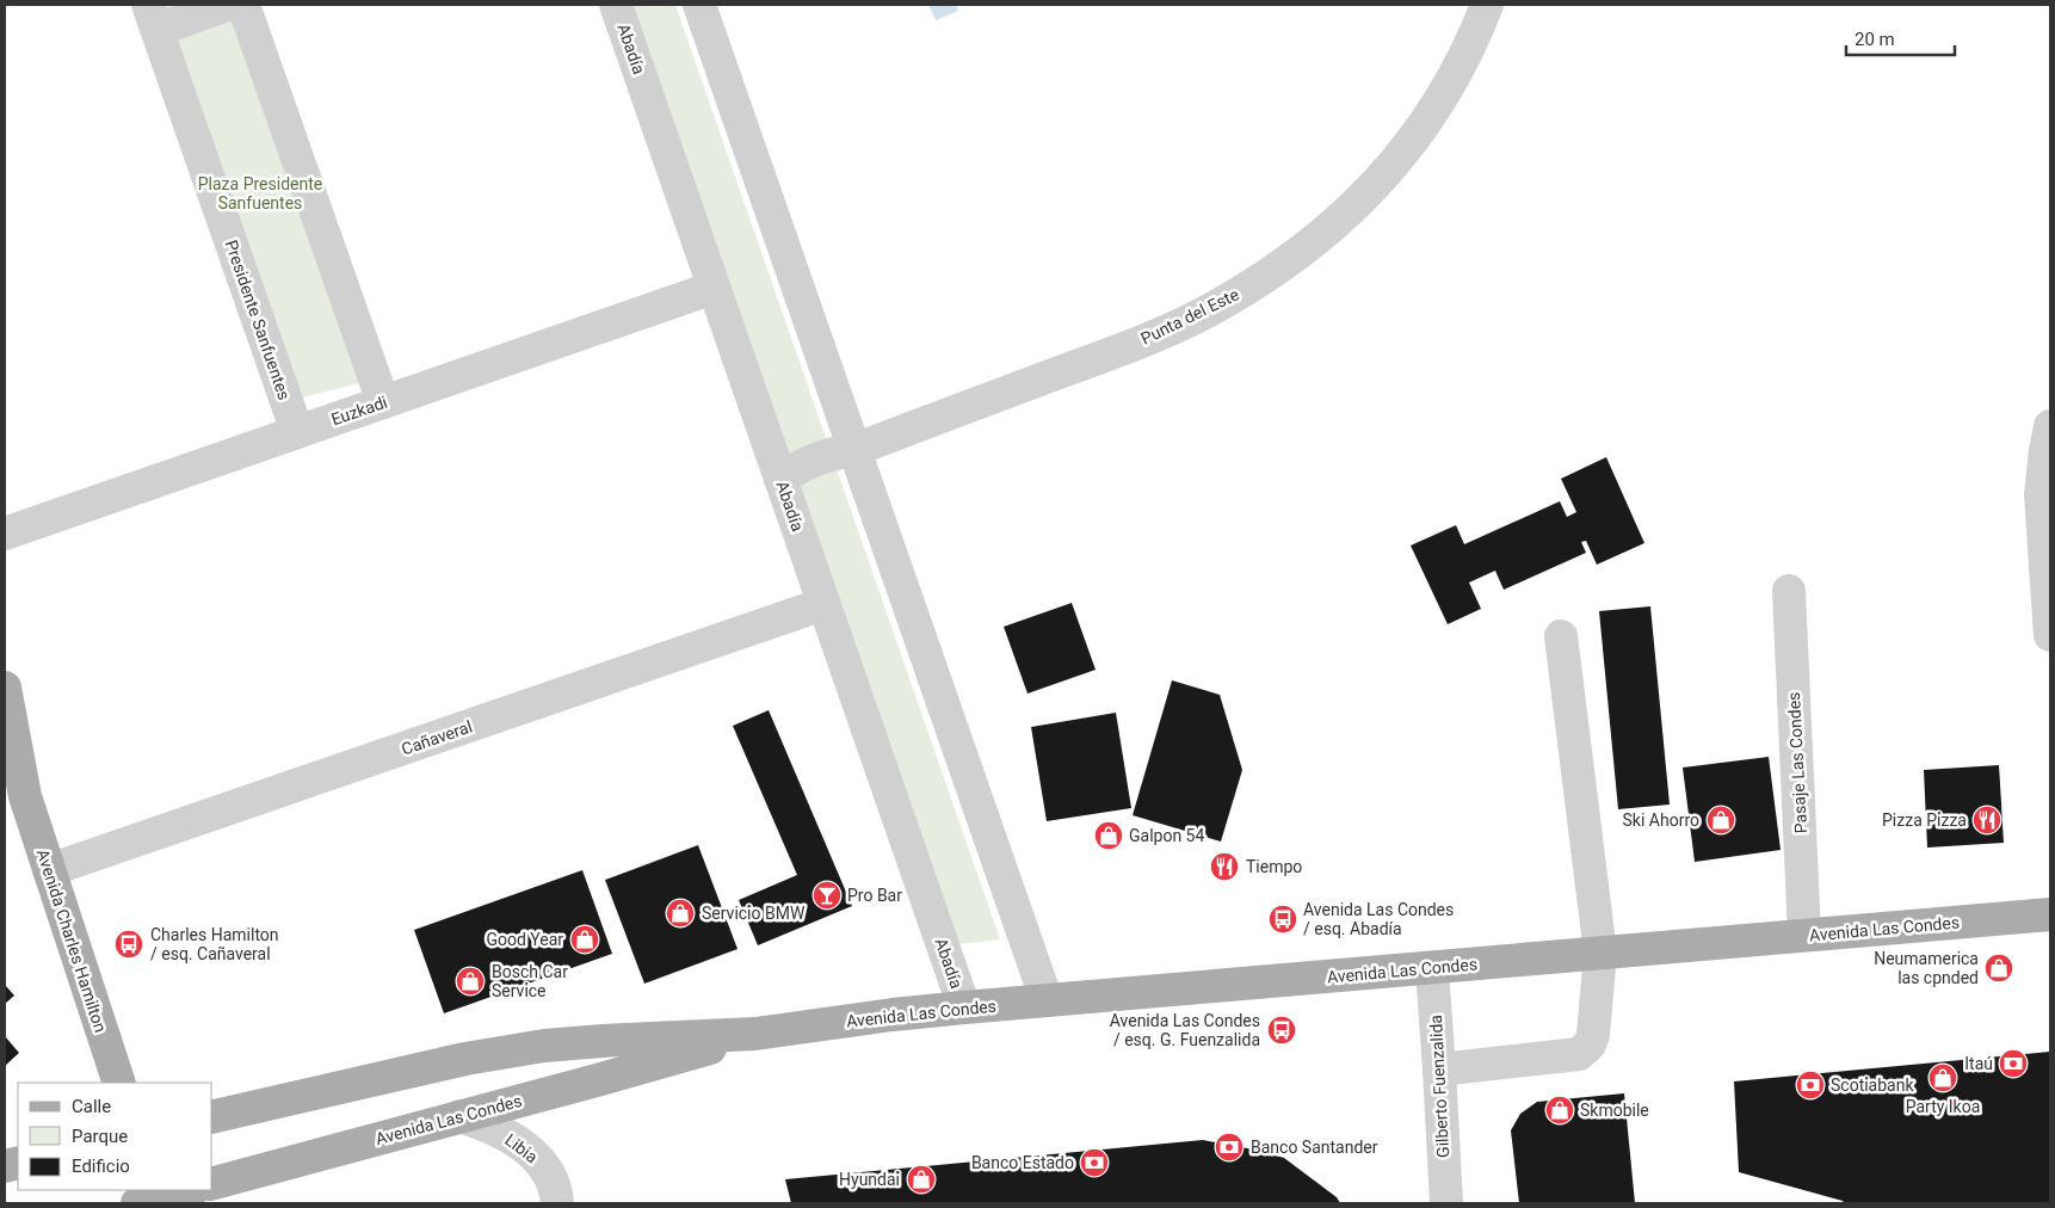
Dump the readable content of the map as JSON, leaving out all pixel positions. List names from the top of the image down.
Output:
{
  "streets": {
    "main road": ["Avenida Las Condes", "Avenida Charles Hamilton"],
    "street": [
      "Abadía",
      "Punta del Este",
      "Presidente Sanfuentes",
      "Euzkadi",
      "Cañaveral",
      "Pasaje Las Condes",
      "Gilberto Fuenzalida",
      "Libia"
    ]
  },
  "crossings": [
    ["Abadía", "Punta del Este"],
    ["Abadía", "Euzkadi"],
    ["Abadía", "Cañaveral"],
    ["Abadía", "Avenida Las Condes"],
    ["Presidente Sanfuentes", "Euzkadi"],
    ["Cañaveral", "Avenida Charles Hamilton"],
    ["Pasaje Las Condes", "Avenida Las Condes"],
    ["Avenida Las Condes", "Gilberto Fuenzalida"],
    ["Avenida Las Condes", "Libia"]
  ],
  "parks": ["Plaza Presidente Sanfuentes"],
  "places": {
    "shop": [
      "Ski Ahorro",
      "Galpon 54",
      "Servicio BMW",
      "Good Year",
      "Neumamerica las cpnded",
      "Bosch Car Service",
      "Party Ikoa",
      "Skmobile",
      "Hyundai"
    ],
    "restaurant": ["Pizza Pizza", "Tiempo"],
    "bar": ["Pro Bar"],
    "bus stop": ["Avenida Las Condes / esq. Abadía", "Charles Hamilton / esq. Cañaveral", "Avenida Las Condes / esq. G. Fuenzalida"],
    "bank": [
      "Itaú",
      "Scotiabank",
      "Banco Santander",
      "Banco Estado"
    ]
  },
  "legend": ["Calle", "Parque", "Edificio"],
  "scale_bar": "20 m"
}
